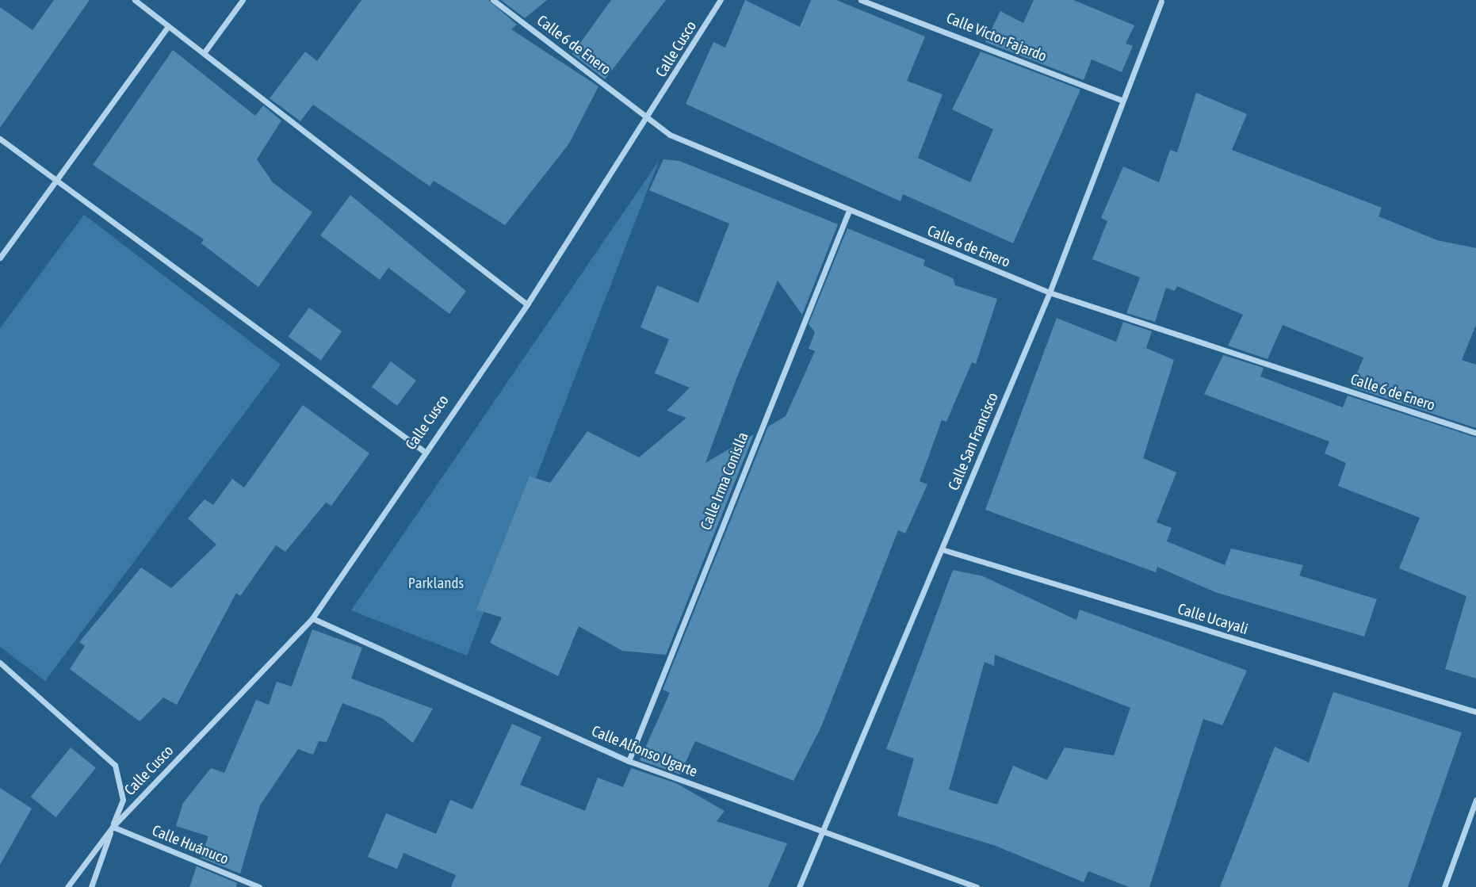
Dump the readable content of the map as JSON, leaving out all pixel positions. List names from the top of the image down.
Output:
{
  "streets": {
    "street": [
      "Calle Víctor Fajardo",
      "Calle 6 de Enero",
      "Calle Cusco",
      "Calle San Francisco",
      "Calle Irma Conislla",
      "Calle Ucayali",
      "Calle Alfonso Ugarte",
      "Calle Huánuco"
    ]
  },
  "crossings": [
    ["Calle Víctor Fajardo", "Calle San Francisco"],
    ["Calle 6 de Enero", "Calle Cusco"],
    ["Calle 6 de Enero", "Calle San Francisco"],
    ["Calle 6 de Enero", "Calle Irma Conislla"],
    ["Calle Cusco", "Calle Alfonso Ugarte"],
    ["Calle Cusco", "Calle Huánuco"],
    ["Calle San Francisco", "Calle Ucayali"],
    ["Calle San Francisco", "Calle Alfonso Ugarte"],
    ["Calle Irma Conislla", "Calle Alfonso Ugarte"]
  ],
  "parks": ["Parklands"]
}
